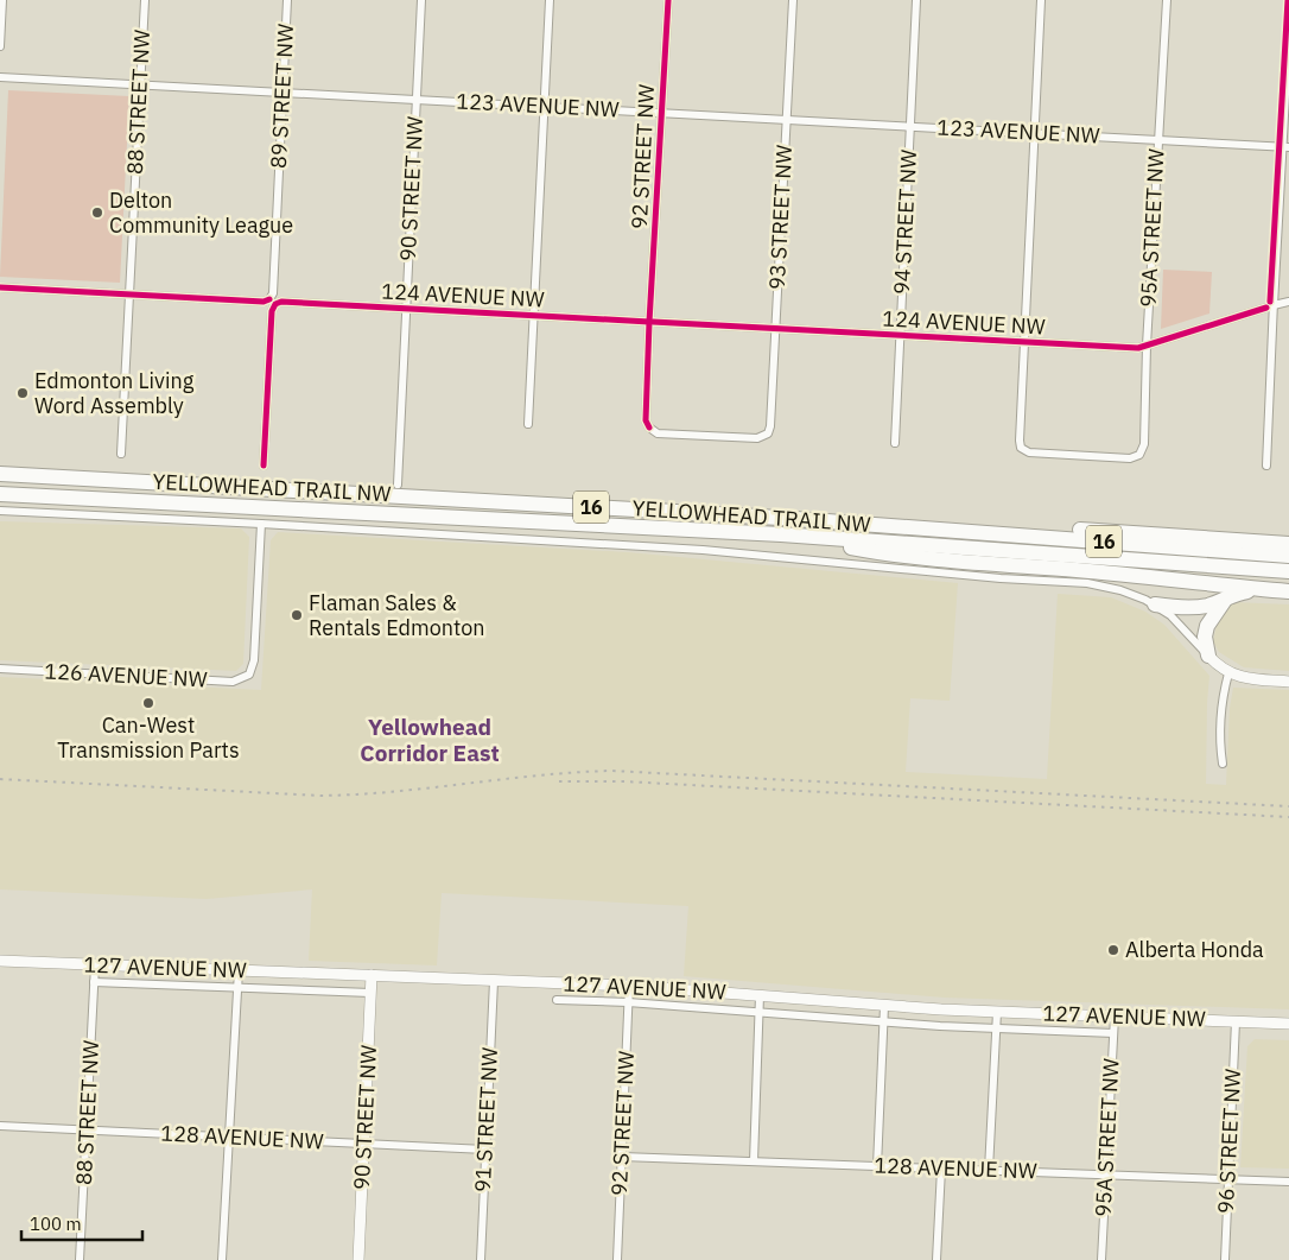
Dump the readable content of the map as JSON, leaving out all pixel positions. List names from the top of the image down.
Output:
{
  "streets": {
    "highway": ["YELLOWHEAD TRAIL NW", "16"],
    "main road": ["90 STREET NW", "127 AVENUE NW"],
    "street": [
      "89 STREET NW",
      "88 STREET NW",
      "123 AVENUE NW",
      "92 STREET NW",
      "93 STREET NW",
      "94 STREET NW",
      "95A STREET NW",
      "124 AVENUE NW",
      "126 AVENUE NW",
      "91 STREET NW",
      "128 AVENUE NW",
      "96 STREET NW"
    ]
  },
  "crossings": [
    ["89 STREET NW", "123 AVENUE NW"],
    ["89 STREET NW", "124 AVENUE NW"],
    ["88 STREET NW", "123 AVENUE NW"],
    ["88 STREET NW", "124 AVENUE NW"],
    ["88 STREET NW", "127 AVENUE NW"],
    ["88 STREET NW", "128 AVENUE NW"],
    ["123 AVENUE NW", "92 STREET NW"],
    ["123 AVENUE NW", "90 STREET NW"],
    ["123 AVENUE NW", "93 STREET NW"],
    ["123 AVENUE NW", "94 STREET NW"],
    ["123 AVENUE NW", "95A STREET NW"],
    ["92 STREET NW", "93 STREET NW"],
    ["92 STREET NW", "124 AVENUE NW"],
    ["92 STREET NW", "127 AVENUE NW"],
    ["92 STREET NW", "128 AVENUE NW"],
    ["90 STREET NW", "124 AVENUE NW"],
    ["90 STREET NW", "127 AVENUE NW"],
    ["90 STREET NW", "128 AVENUE NW"],
    ["93 STREET NW", "124 AVENUE NW"],
    ["94 STREET NW", "124 AVENUE NW"],
    ["95A STREET NW", "124 AVENUE NW"],
    ["95A STREET NW", "127 AVENUE NW"],
    ["95A STREET NW", "128 AVENUE NW"],
    ["YELLOWHEAD TRAIL NW", "126 AVENUE NW"],
    ["127 AVENUE NW", "91 STREET NW"],
    ["127 AVENUE NW", "96 STREET NW"],
    ["91 STREET NW", "128 AVENUE NW"],
    ["128 AVENUE NW", "96 STREET NW"]
  ],
  "districts": ["Yellowhead Corridor East"],
  "places": [
    "Delton Community League",
    "Edmonton Living Word Assembly",
    "Flaman Sales & Rentals Edmonton",
    "Can-West Transmission Parts",
    "Alberta Honda"
  ],
  "scale_bar": "100 m"
}
